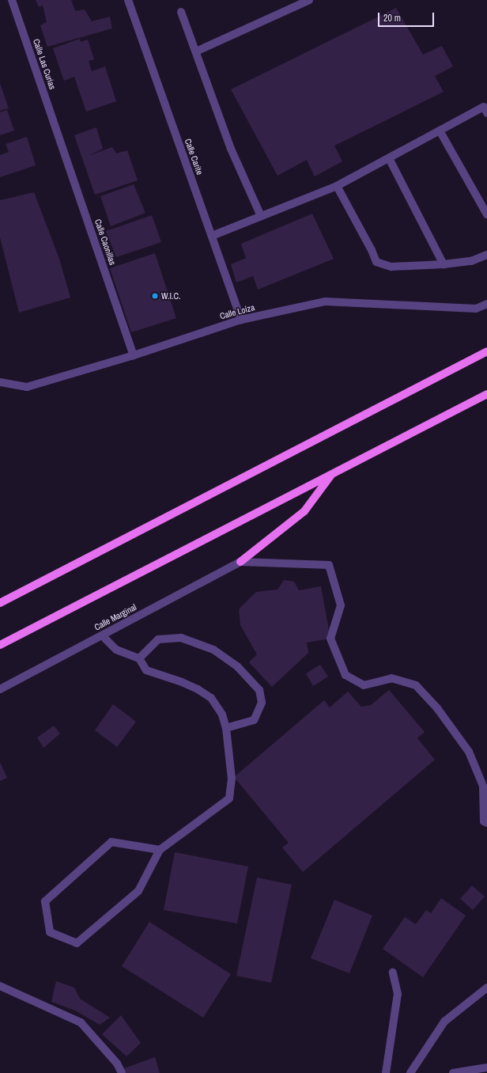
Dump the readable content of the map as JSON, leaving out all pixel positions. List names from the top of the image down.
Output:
{
  "streets": {
    "street": [
      "Calle Las Curias",
      "Calle Carite",
      "Calle Caonillas",
      "Calle Loíza",
      "Calle Marginal"
    ]
  },
  "crossings": [
    ["Calle Las Curias", "Calle Caonillas"],
    ["Calle Carite", "Calle Loíza"],
    ["Calle Caonillas", "Calle Loíza"]
  ],
  "places": ["W.I.C."],
  "scale_bar": "20 m"
}
